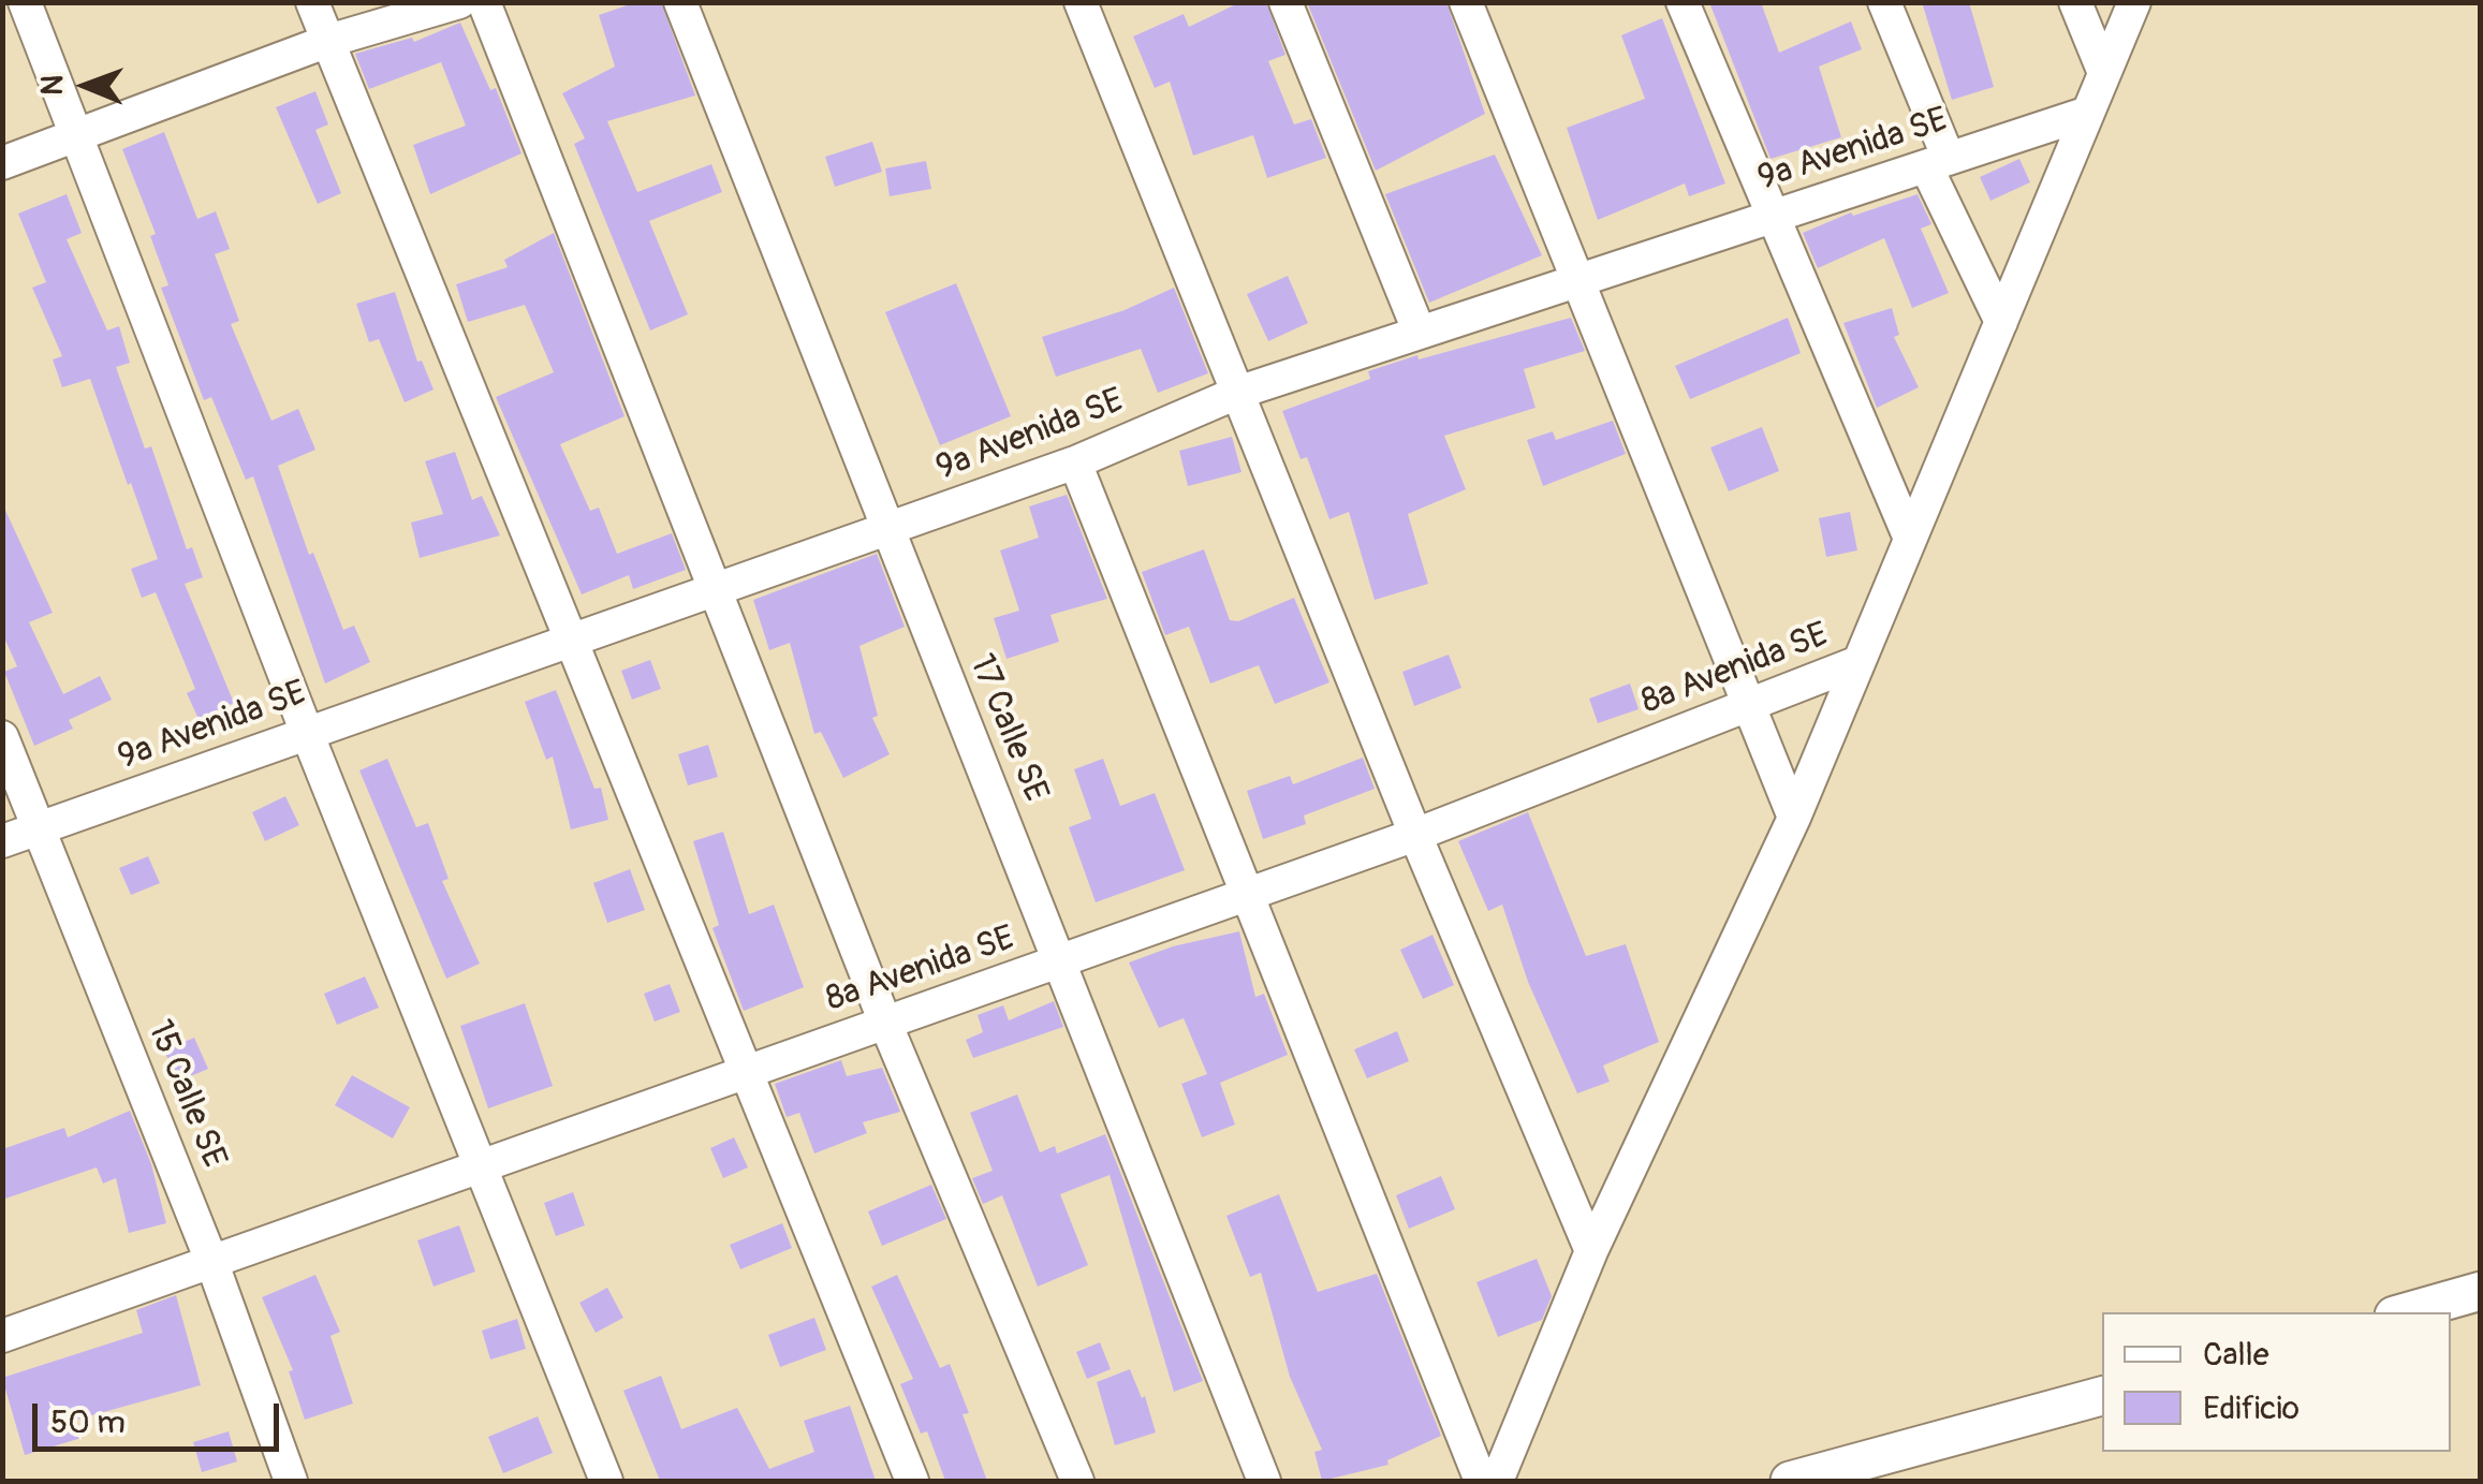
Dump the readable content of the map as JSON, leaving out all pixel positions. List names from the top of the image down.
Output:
{
  "streets": {
    "street": [
      "9a Avenida SE",
      "8a Avenida SE",
      "17 Calle SE",
      "15 Calle SE"
    ]
  },
  "crossings": [
    ["9a Avenida SE", "17 Calle SE"],
    ["9a Avenida SE", "15 Calle SE"],
    ["8a Avenida SE", "17 Calle SE"],
    ["8a Avenida SE", "15 Calle SE"]
  ],
  "legend": ["Calle", "Edificio"],
  "scale_bar": "50 m",
  "north": "left"
}
